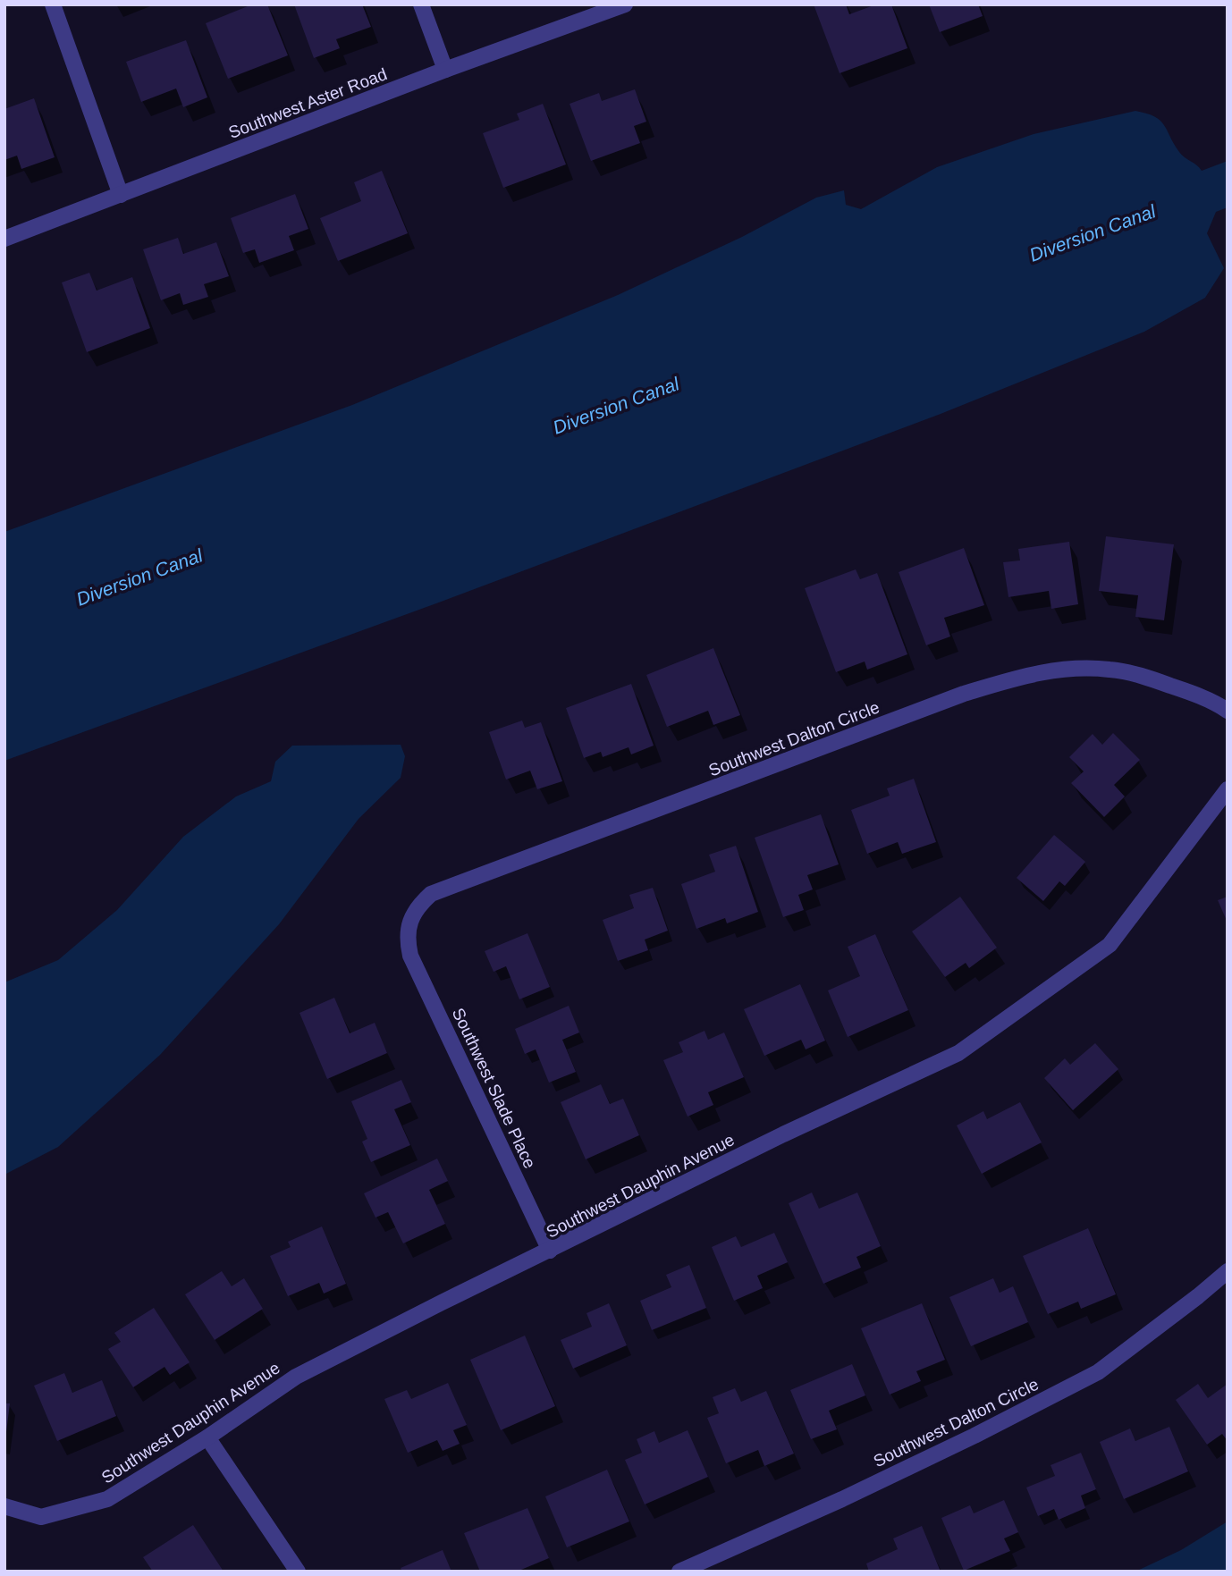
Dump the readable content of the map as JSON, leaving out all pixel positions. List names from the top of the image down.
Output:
{
  "streets": {
    "street": [
      "Southwest Aster Road",
      "Southwest Dalton Circle",
      "Southwest Slade Place",
      "Southwest Dauphin Avenue"
    ]
  },
  "crossings": [
    ["Southwest Dalton Circle", "Southwest Slade Place"],
    ["Southwest Slade Place", "Southwest Dauphin Avenue"]
  ],
  "water": ["Diversion Canal"]
}
